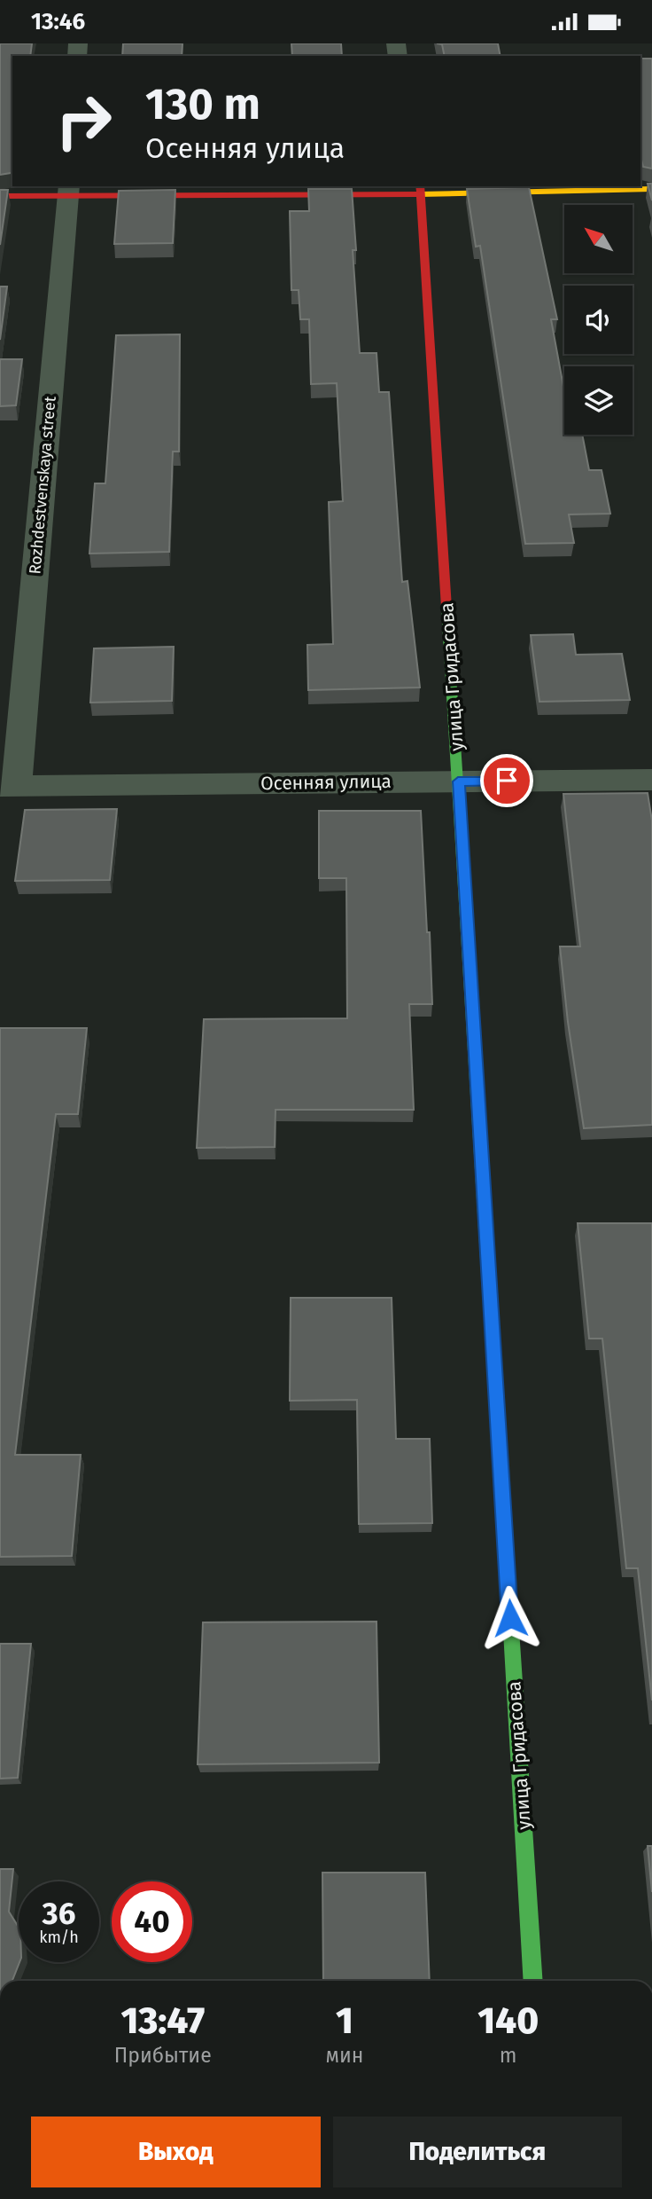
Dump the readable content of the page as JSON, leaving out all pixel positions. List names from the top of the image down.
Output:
{
  "streets": {
    "street": ["Rozhdestvenskaya street", "улица Гридасова", "Осенняя улица"]
  },
  "crossings": [
    ["Rozhdestvenskaya street", "Осенняя улица"],
    ["улица Гридасова", "Осенняя улица"]
  ],
  "north": "top left",
  "page": {
    "status": "13:46",
    "turn": ["130 m", "Осенняя улица"],
    "speed": "36 km/h",
    "limit": "40",
    "eta": [
      "13:47",
      "Прибытие",
      "1",
      "мин",
      "140",
      "m"
    ],
    "buttons": ["Выход", "Поделиться"]
  }
}
